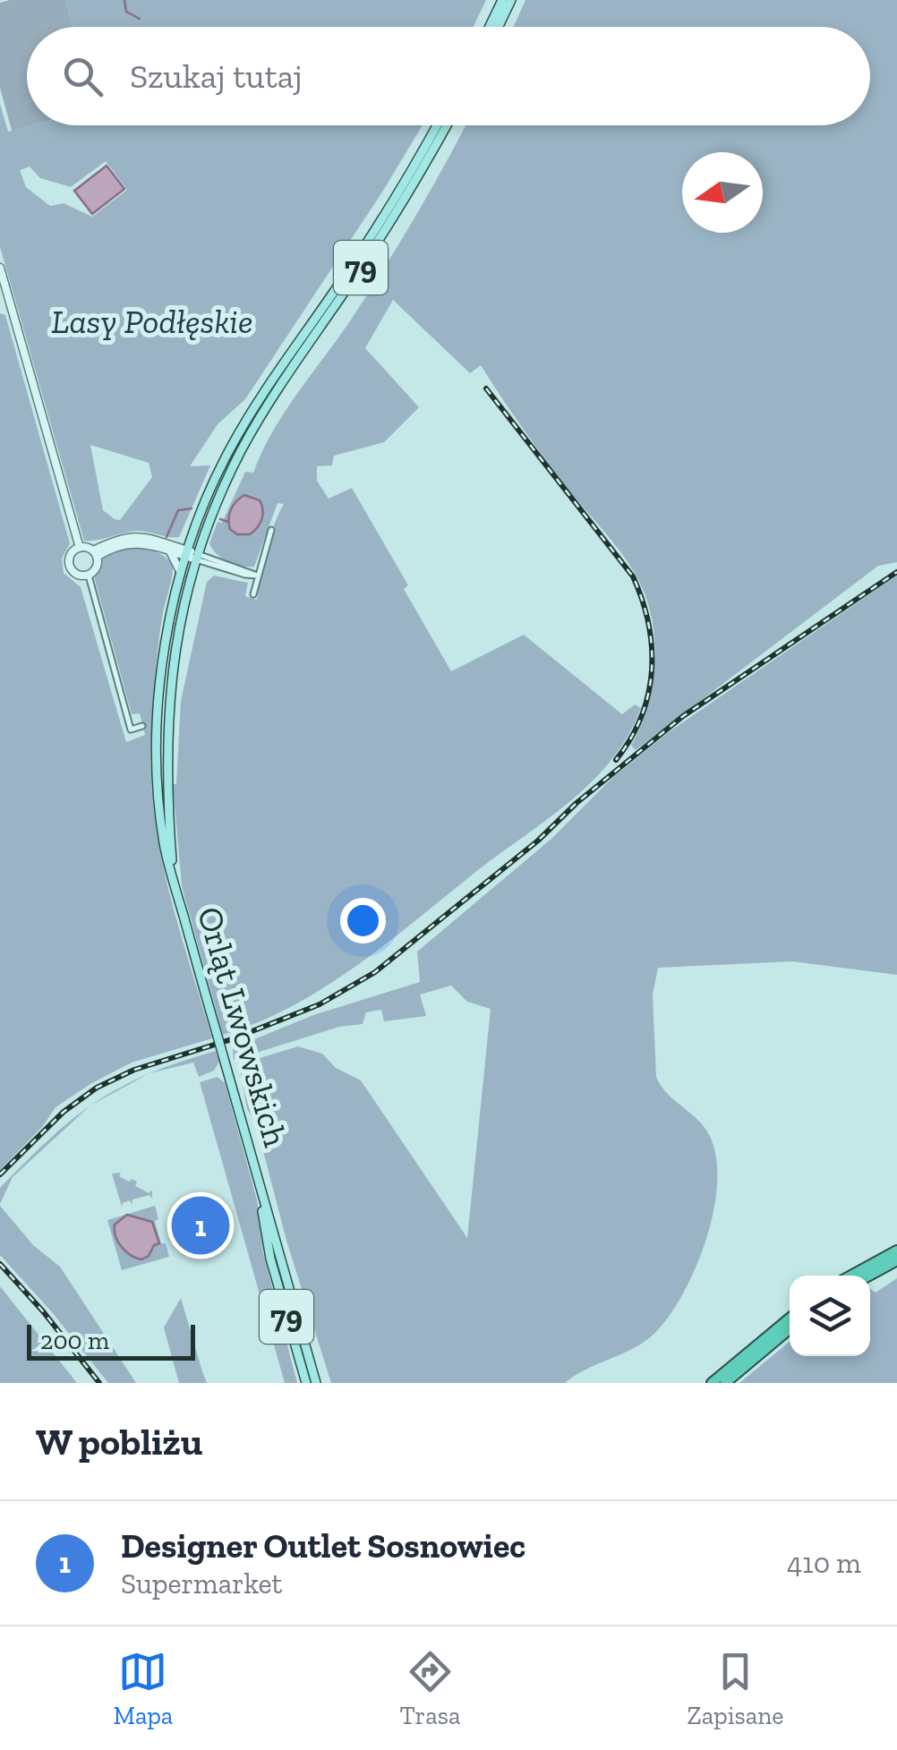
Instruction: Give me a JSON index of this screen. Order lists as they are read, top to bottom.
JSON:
{
  "streets": {
    "main road": ["79", "Orląt Lwowskich"]
  },
  "crossings": [
    ["79", "Orląt Lwowskich"]
  ],
  "parks": ["Lasy Podłęskie"],
  "scale_bar": "200 m",
  "north": "left",
  "page": {
    "search": "Szukaj tutaj",
    "pins": "1",
    "scale": "200 m",
    "heading": "W pobliżu",
    "list": [
      {
        "mark": "1",
        "name": "Designer Outlet Sosnowiec",
        "note": "Supermarket",
        "value": "410 m"
      }
    ],
    "nav": ["Mapa", "Trasa", "Zapisane"]
  }
}
